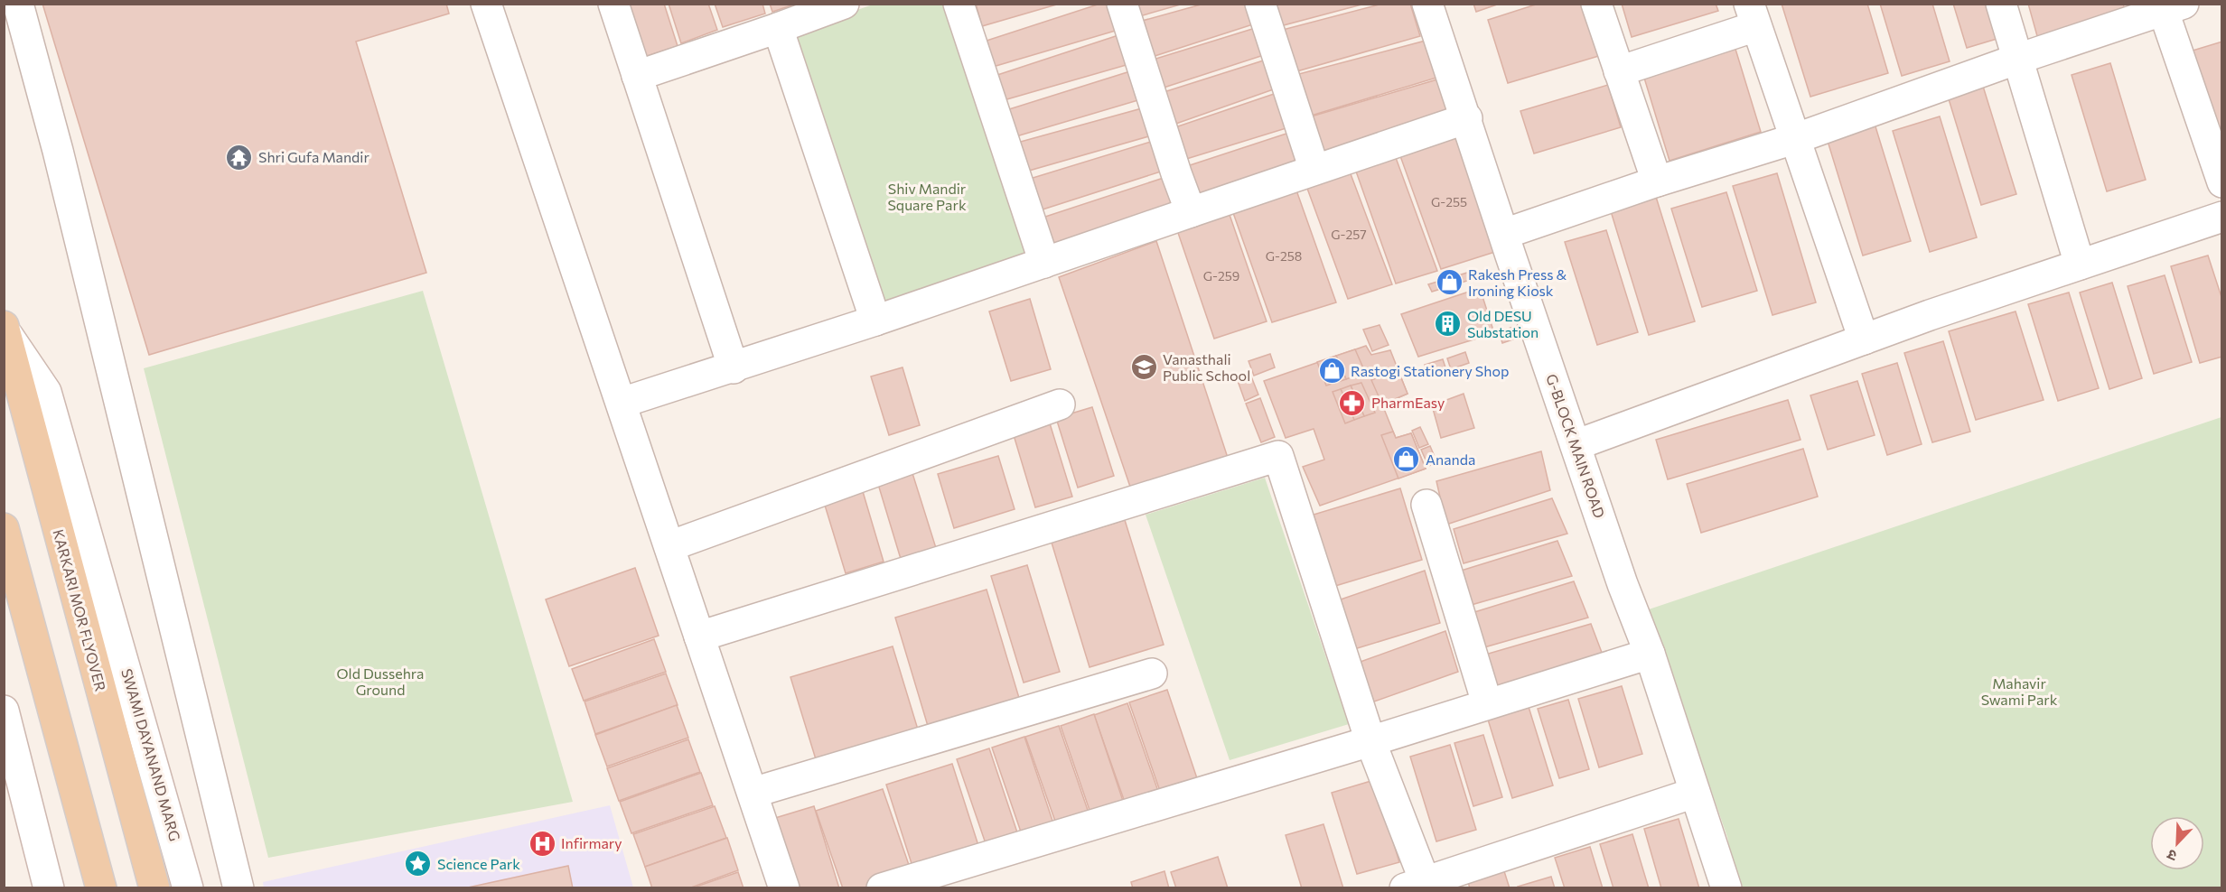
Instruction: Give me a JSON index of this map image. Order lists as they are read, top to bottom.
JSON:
{
  "streets": {
    "main road": ["KARKARI MOR FLYOVER"],
    "street": ["G-BLOCK MAIN ROAD", "SWAMI DAYANAND MARG"]
  },
  "crossings": [
    ["KARKARI MOR FLYOVER", "SWAMI DAYANAND MARG"]
  ],
  "parks": ["Shiv Mandir Square Park", "Old Dussehra Ground", "Mahavir Swami Park"],
  "places": {
    "temple": ["Shri Gufa Mandir"],
    "shop": ["Rakesh Press & Ironing Kiosk", "Rastogi Stationery Shop", "Ananda"],
    "building": ["Old DESU Substation"],
    "school or university": ["Vanasthali Public School"],
    "pharmacy": ["PharmEasy"],
    "hospital": ["Infirmary"],
    "place": ["Science Park"]
  },
  "house_numbers": [
    "G-255",
    "G-257",
    "G-258",
    "G-259"
  ],
  "north": "bottom left"
}
